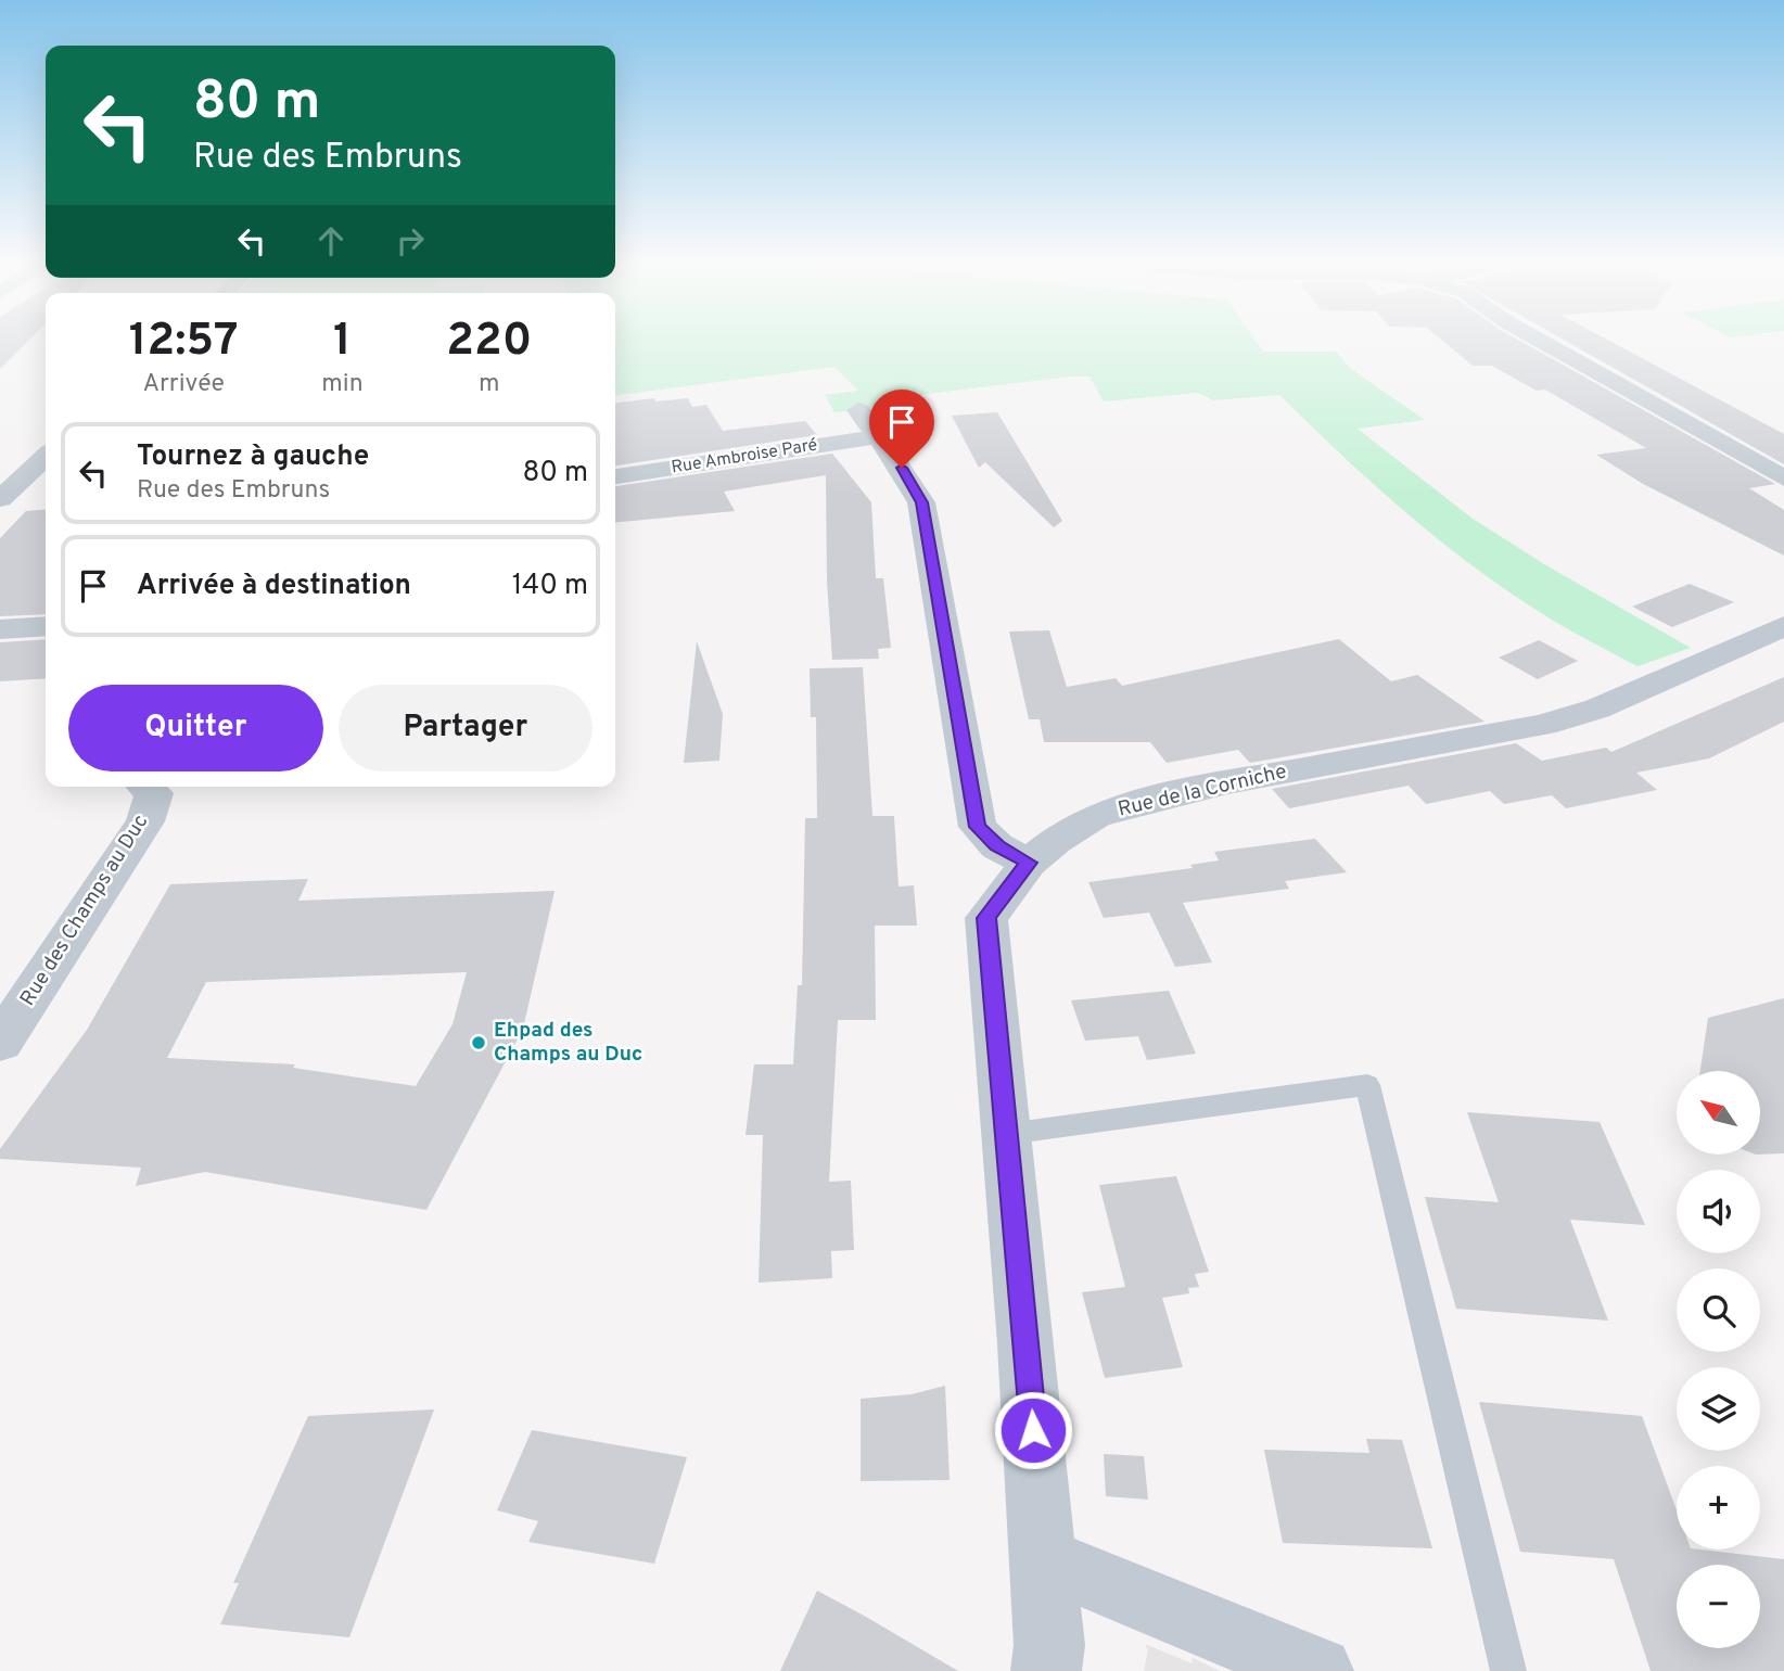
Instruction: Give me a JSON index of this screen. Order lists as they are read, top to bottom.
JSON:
{
  "streets": {
    "street": ["Rue Ambroise Paré", "Rue de la Corniche", "Rue des Champs au Duc"]
  },
  "places": ["Ehpad des Champs au Duc"],
  "north": "top left",
  "page": {
    "turn": ["80 m", "Rue des Embruns"],
    "eta": [
      "12:57",
      "Arrivée",
      "1",
      "min",
      "220",
      "m"
    ],
    "list": [
      {
        "name": "Tournez à gauche",
        "note": "Rue des Embruns",
        "value": "80 m"
      },
      {
        "name": "Arrivée à destination",
        "value": "140 m"
      }
    ],
    "buttons": ["Quitter", "Partager"],
    "map_buttons": ["+", "−"]
  }
}
